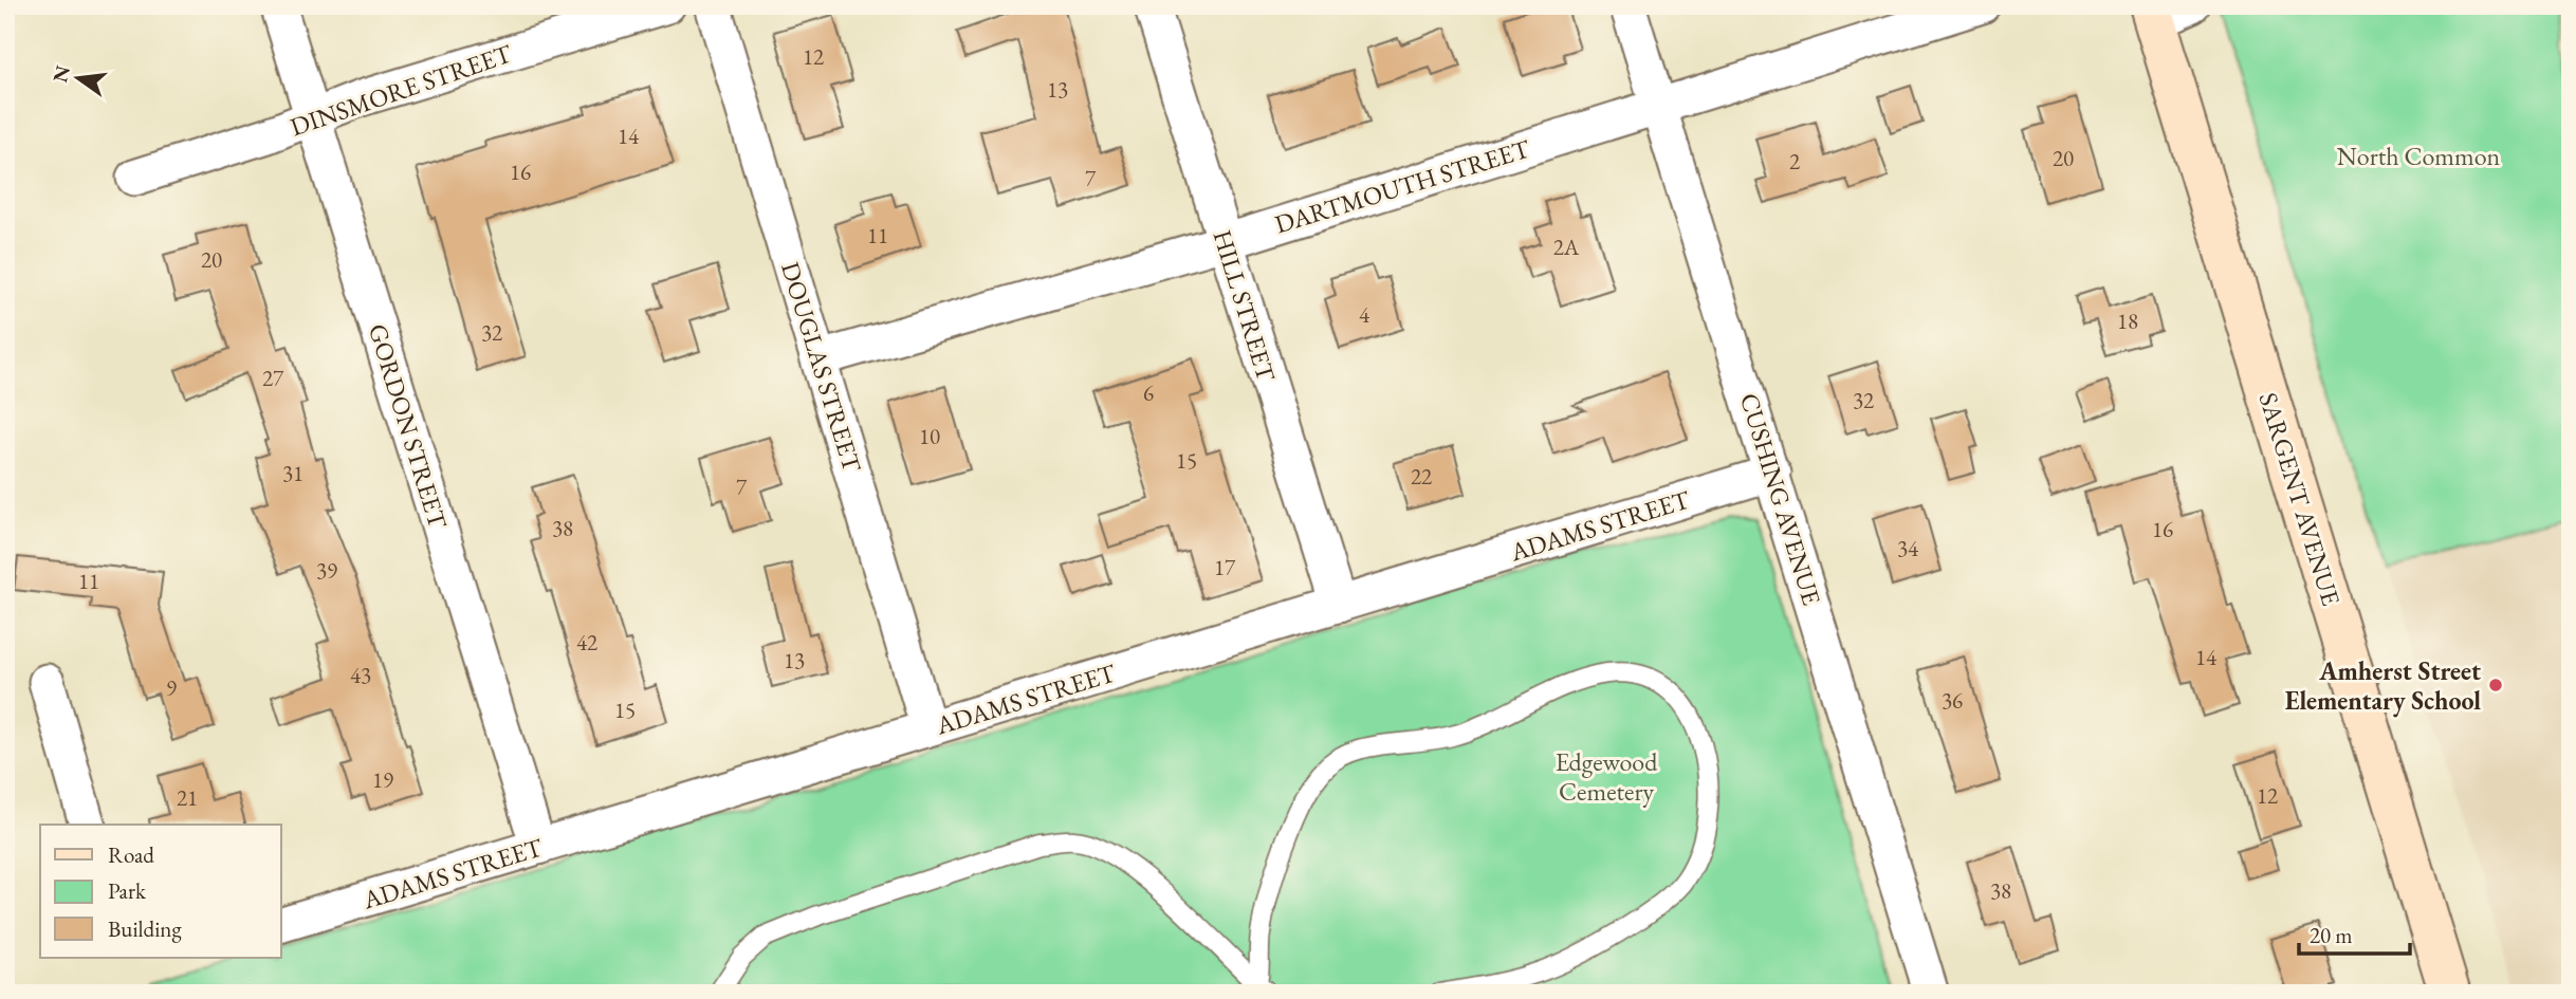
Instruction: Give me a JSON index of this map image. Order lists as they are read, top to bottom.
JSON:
{
  "streets": {
    "street": [
      "DINSMORE STREET",
      "DARTMOUTH STREET",
      "HILL STREET",
      "DOUGLAS STREET",
      "GORDON STREET",
      "CUSHING AVENUE",
      "SARGENT AVENUE",
      "ADAMS STREET"
    ]
  },
  "crossings": [
    ["DINSMORE STREET", "GORDON STREET"],
    ["DARTMOUTH STREET", "HILL STREET"],
    ["DARTMOUTH STREET", "DOUGLAS STREET"],
    ["DARTMOUTH STREET", "CUSHING AVENUE"],
    ["HILL STREET", "ADAMS STREET"],
    ["DOUGLAS STREET", "ADAMS STREET"],
    ["GORDON STREET", "ADAMS STREET"],
    ["CUSHING AVENUE", "ADAMS STREET"]
  ],
  "parks": ["North Common", "Edgewood Cemetery"],
  "places": ["Amherst Street Elementary School"],
  "house_numbers": [
    "12",
    "13",
    "14",
    "20",
    "2",
    "16",
    "7",
    "11",
    "2A",
    "20",
    "4",
    "18",
    "32",
    "27",
    "6",
    "32",
    "10",
    "15",
    "31",
    "22",
    "7",
    "38",
    "16",
    "34",
    "17",
    "39",
    "11",
    "42",
    "14",
    "13",
    "43",
    "9",
    "36",
    "15",
    "19",
    "12",
    "21",
    "38"
  ],
  "legend": ["Road", "Park", "Building"],
  "scale_bar": "20 m",
  "north": "left"
}
